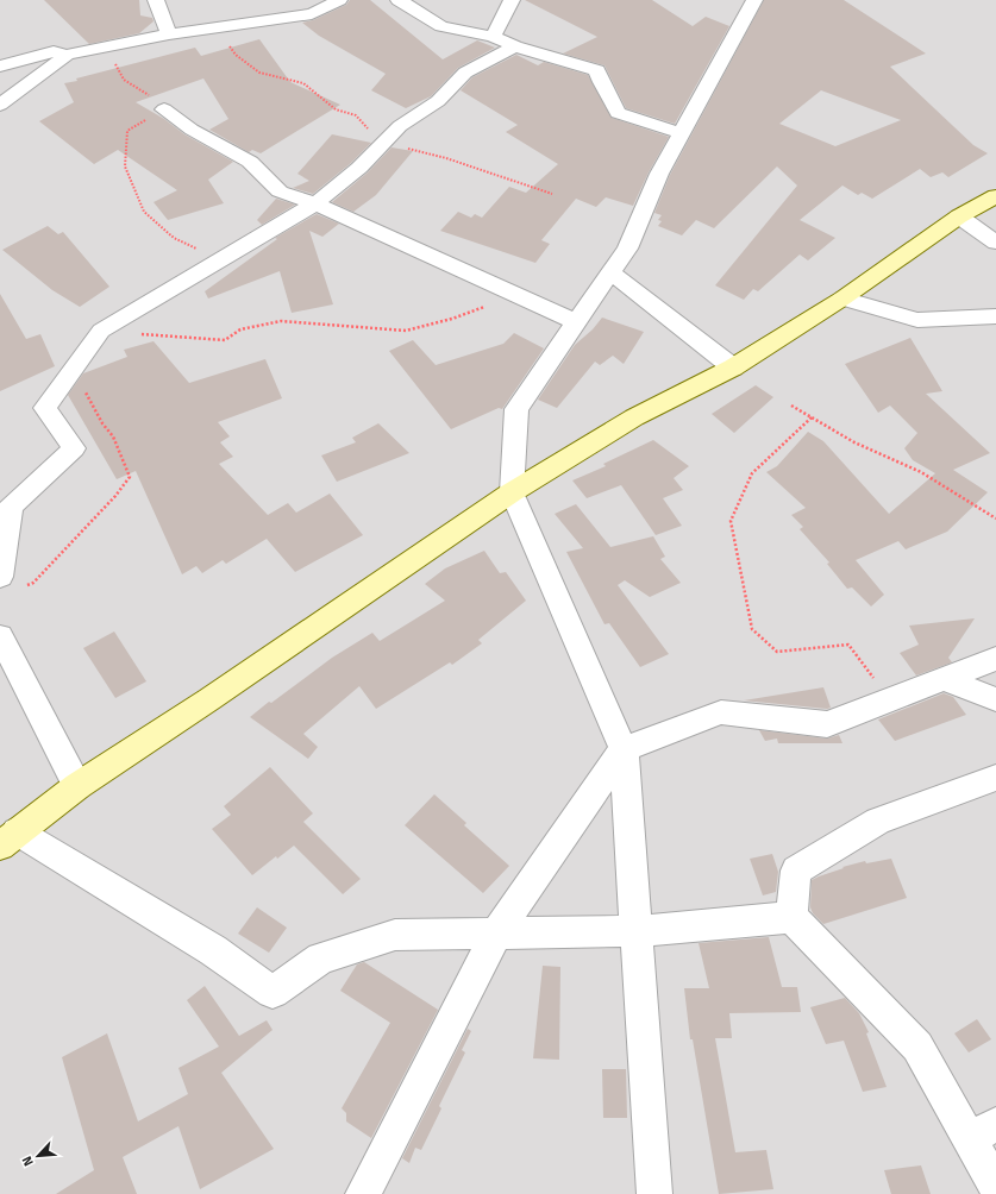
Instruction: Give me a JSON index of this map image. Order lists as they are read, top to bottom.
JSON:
{
  "north": "bottom left"
}
